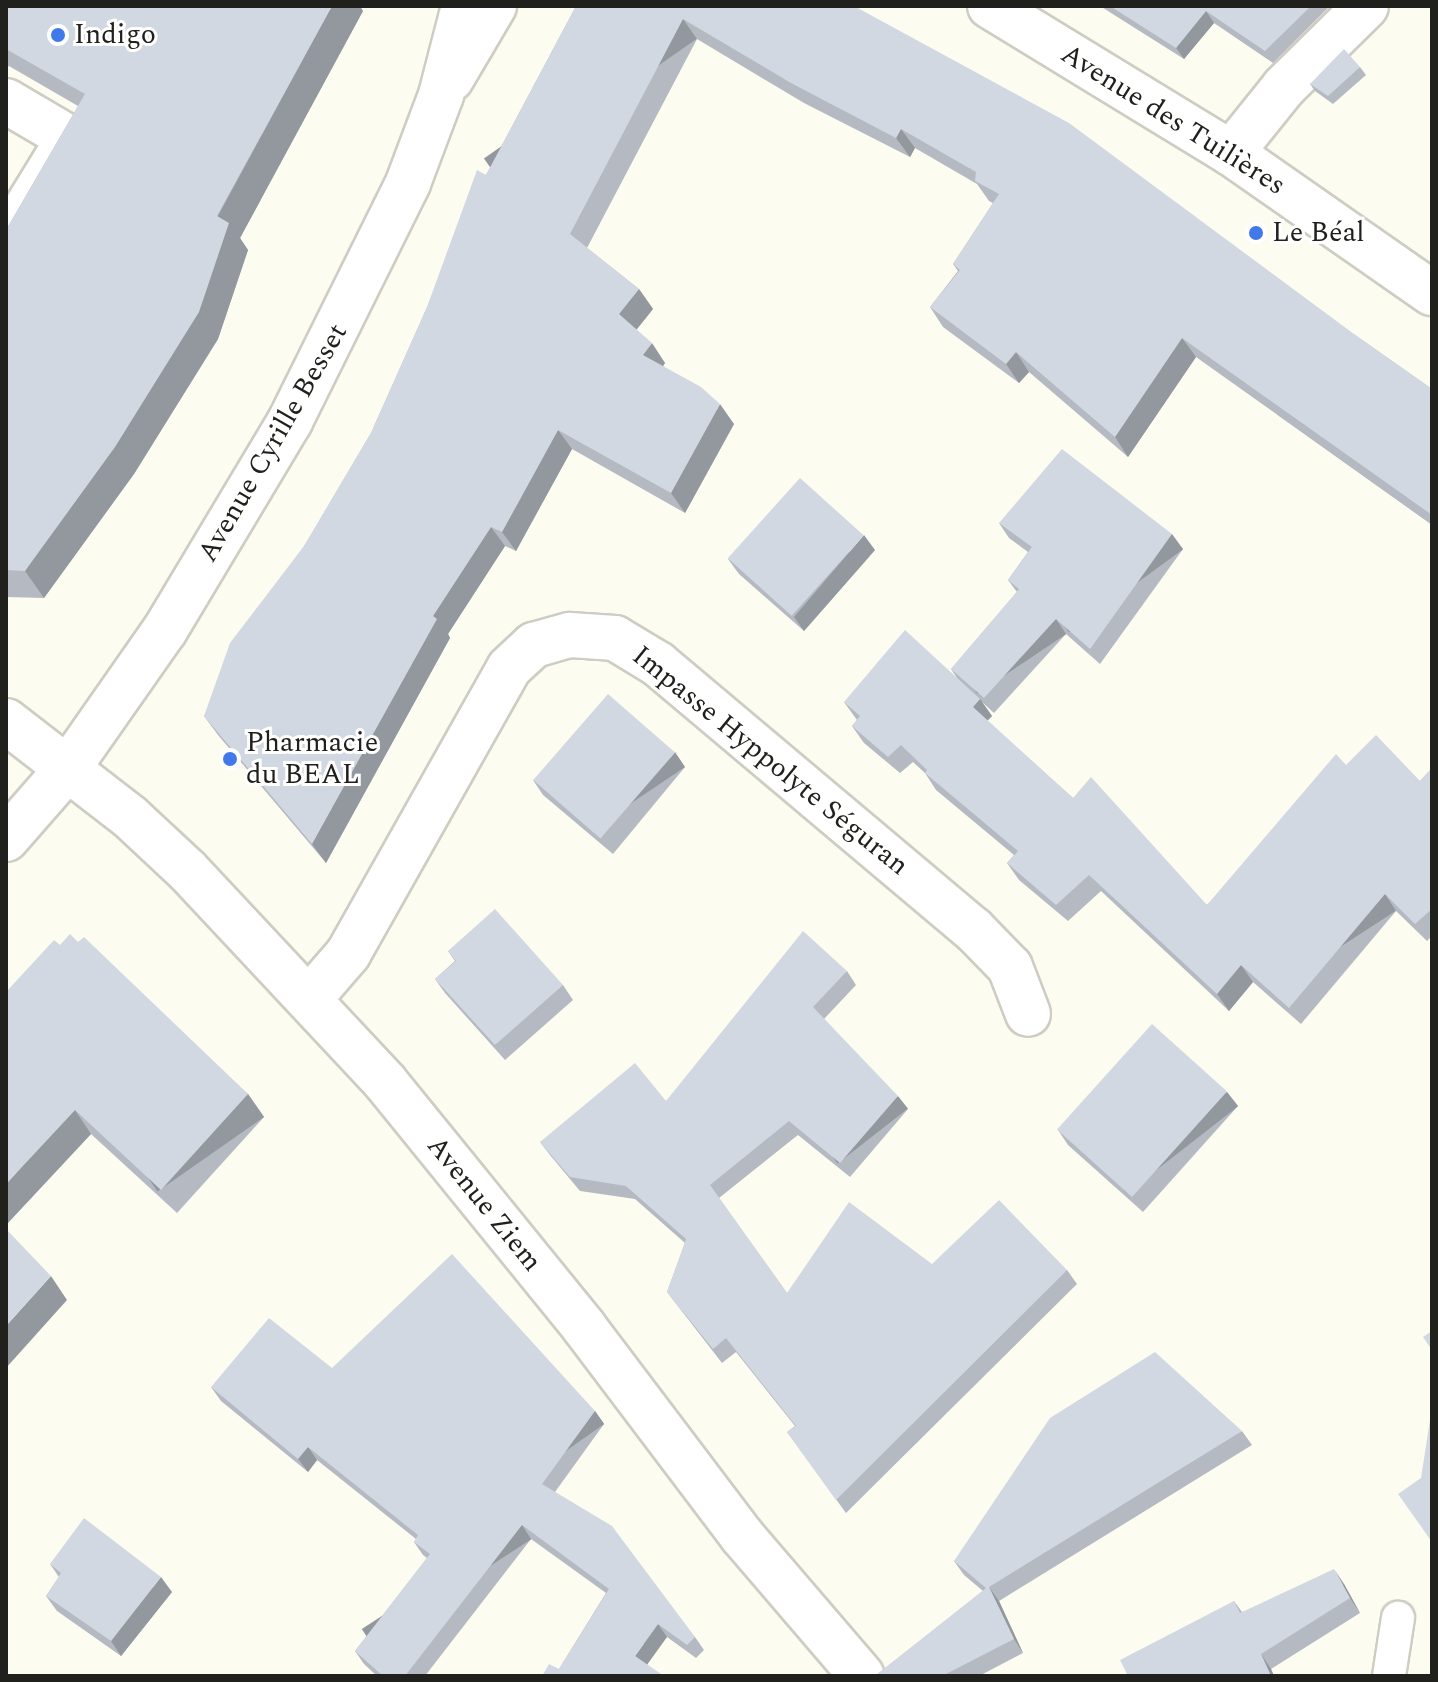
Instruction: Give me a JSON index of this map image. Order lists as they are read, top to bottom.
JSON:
{
  "streets": {
    "street": [
      "Avenue des Tuilières",
      "Avenue Cyrille Besset",
      "Impasse Hyppolyte Séguran",
      "Avenue Ziem"
    ]
  },
  "crossings": [
    ["Avenue Cyrille Besset", "Avenue Ziem"],
    ["Impasse Hyppolyte Séguran", "Avenue Ziem"]
  ],
  "places": ["Indigo", "Le Béal", "Pharmacie du BEAL"]
}
